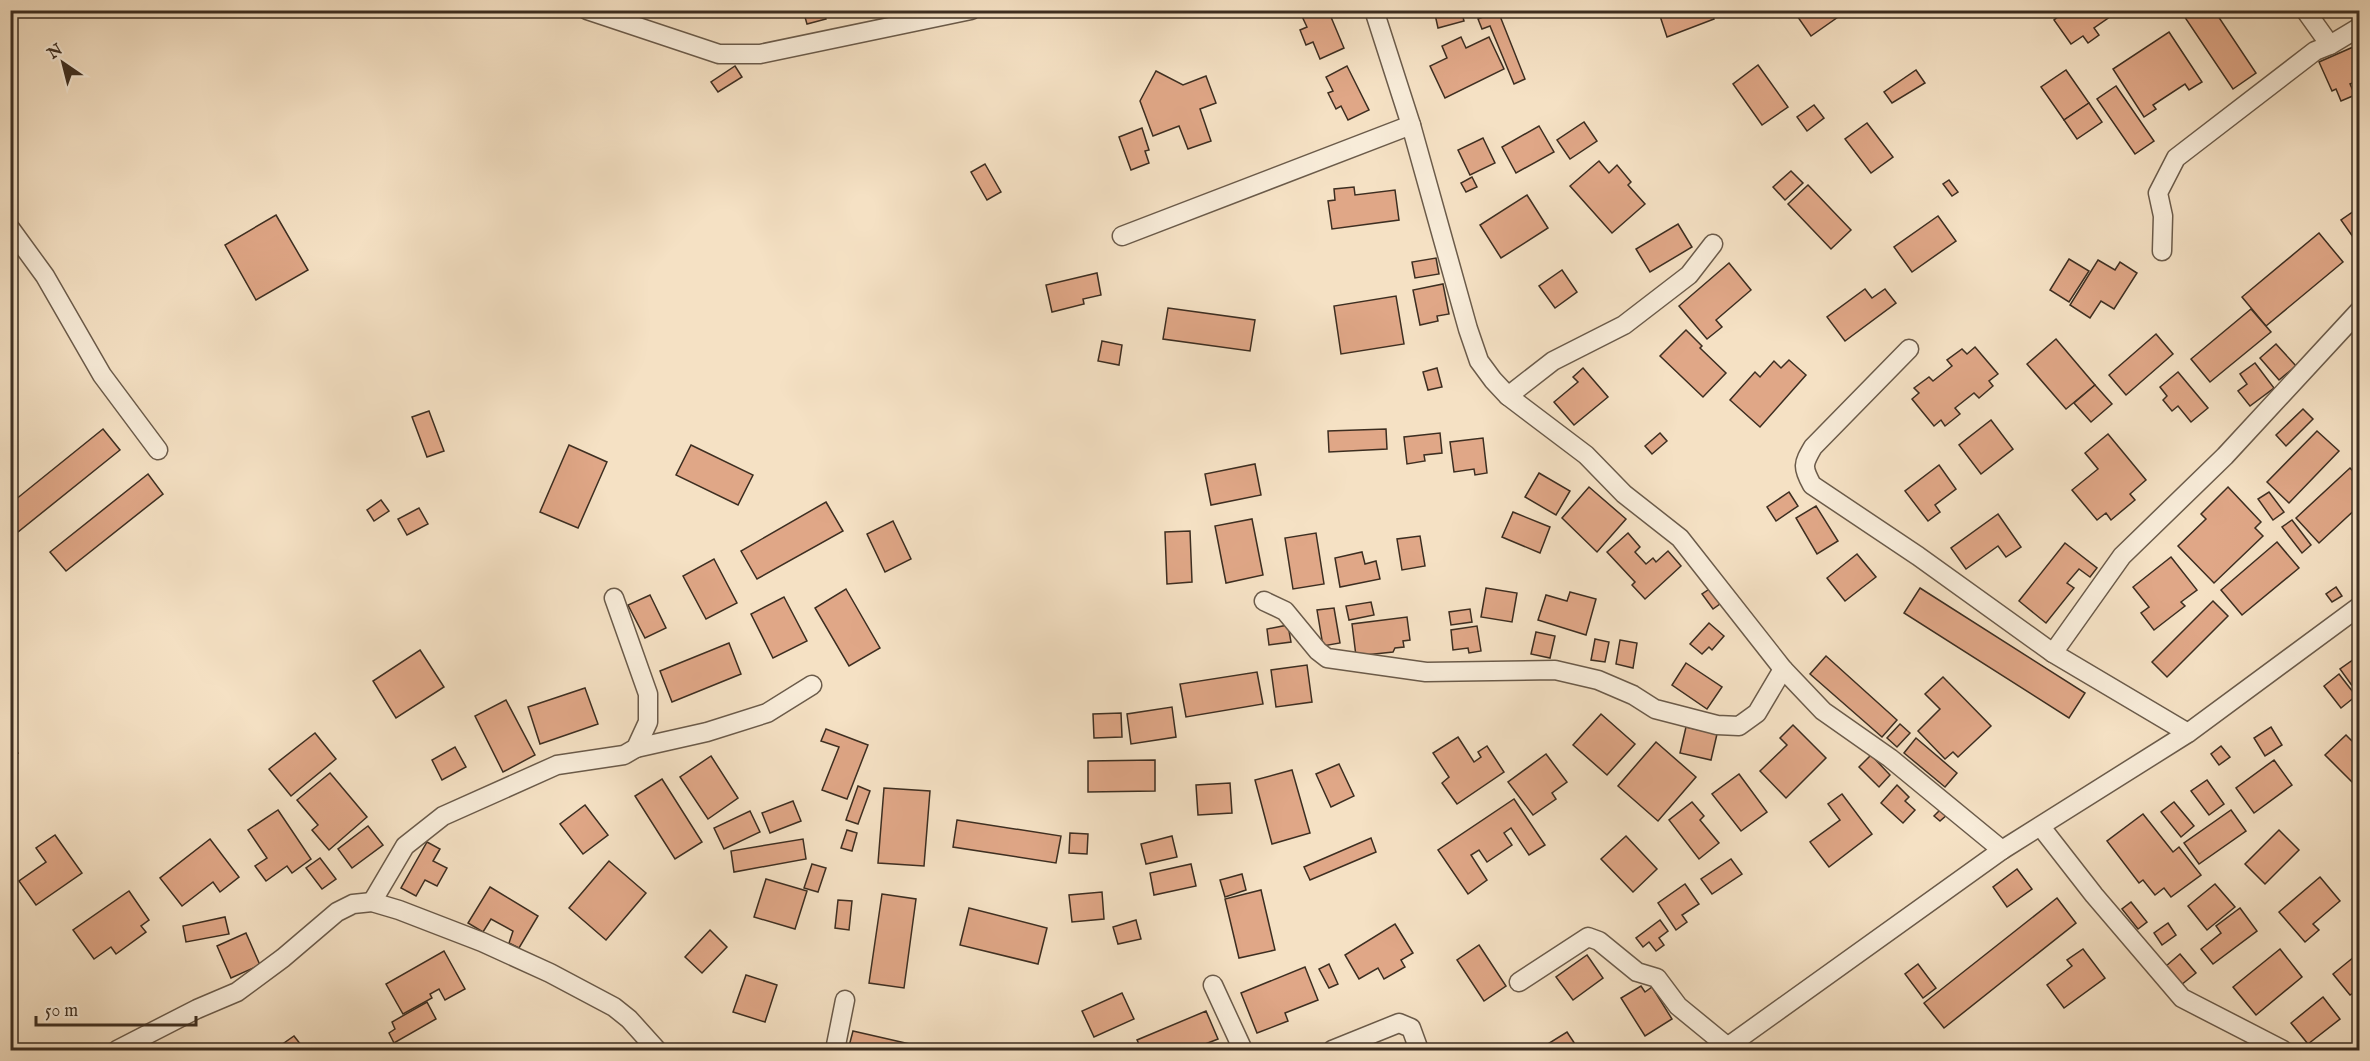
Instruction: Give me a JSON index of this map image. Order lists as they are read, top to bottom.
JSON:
{
  "scale_bar": "50 m",
  "north": "top left"
}
